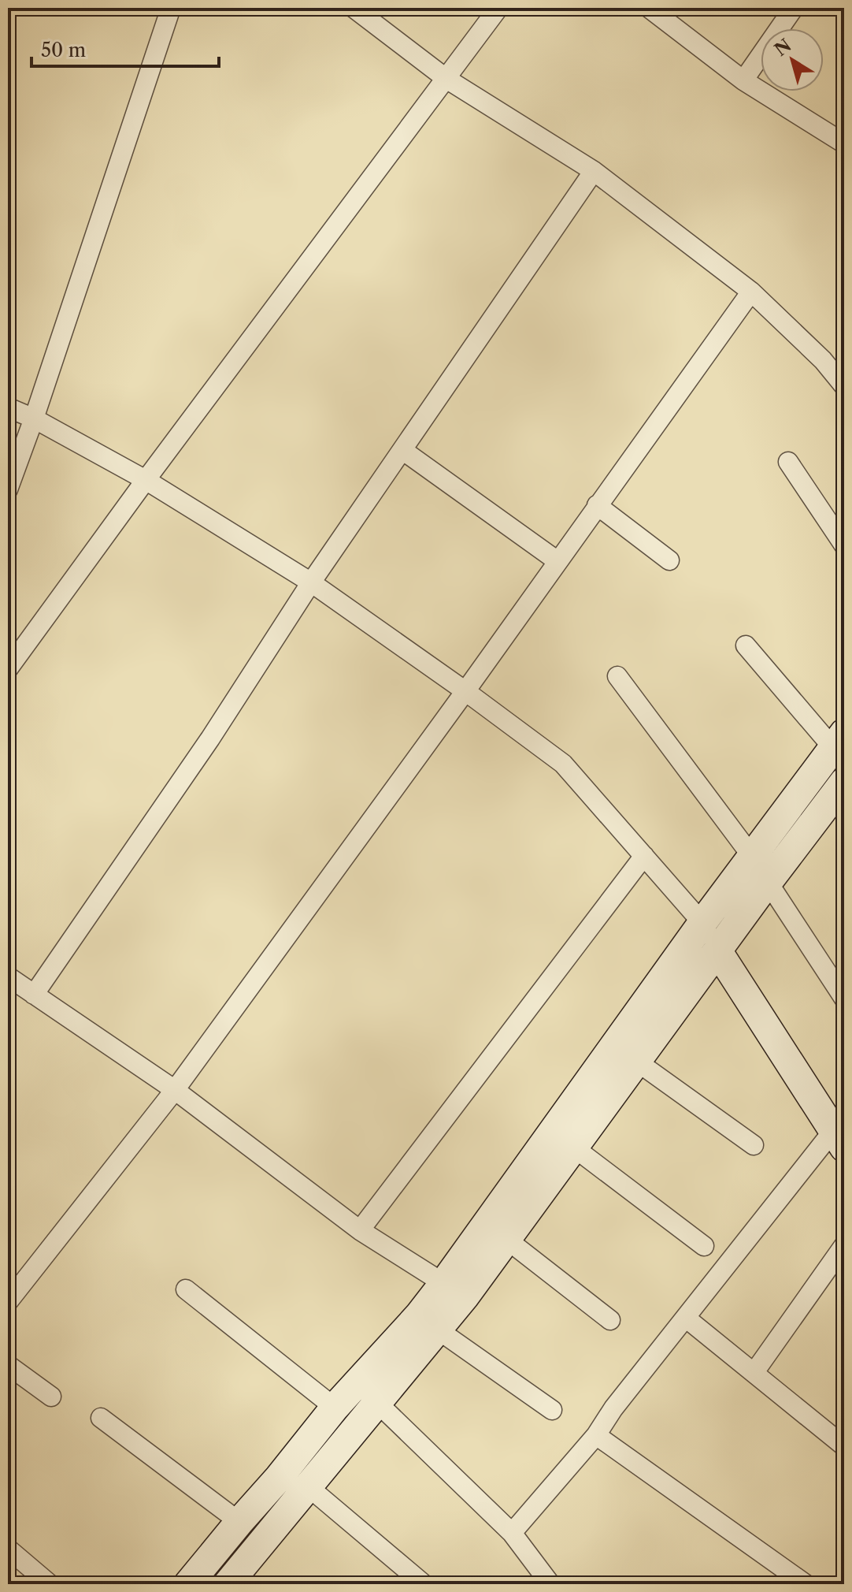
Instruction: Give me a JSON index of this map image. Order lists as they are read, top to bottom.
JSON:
{
  "scale_bar": "50 m",
  "north": "top left"
}
